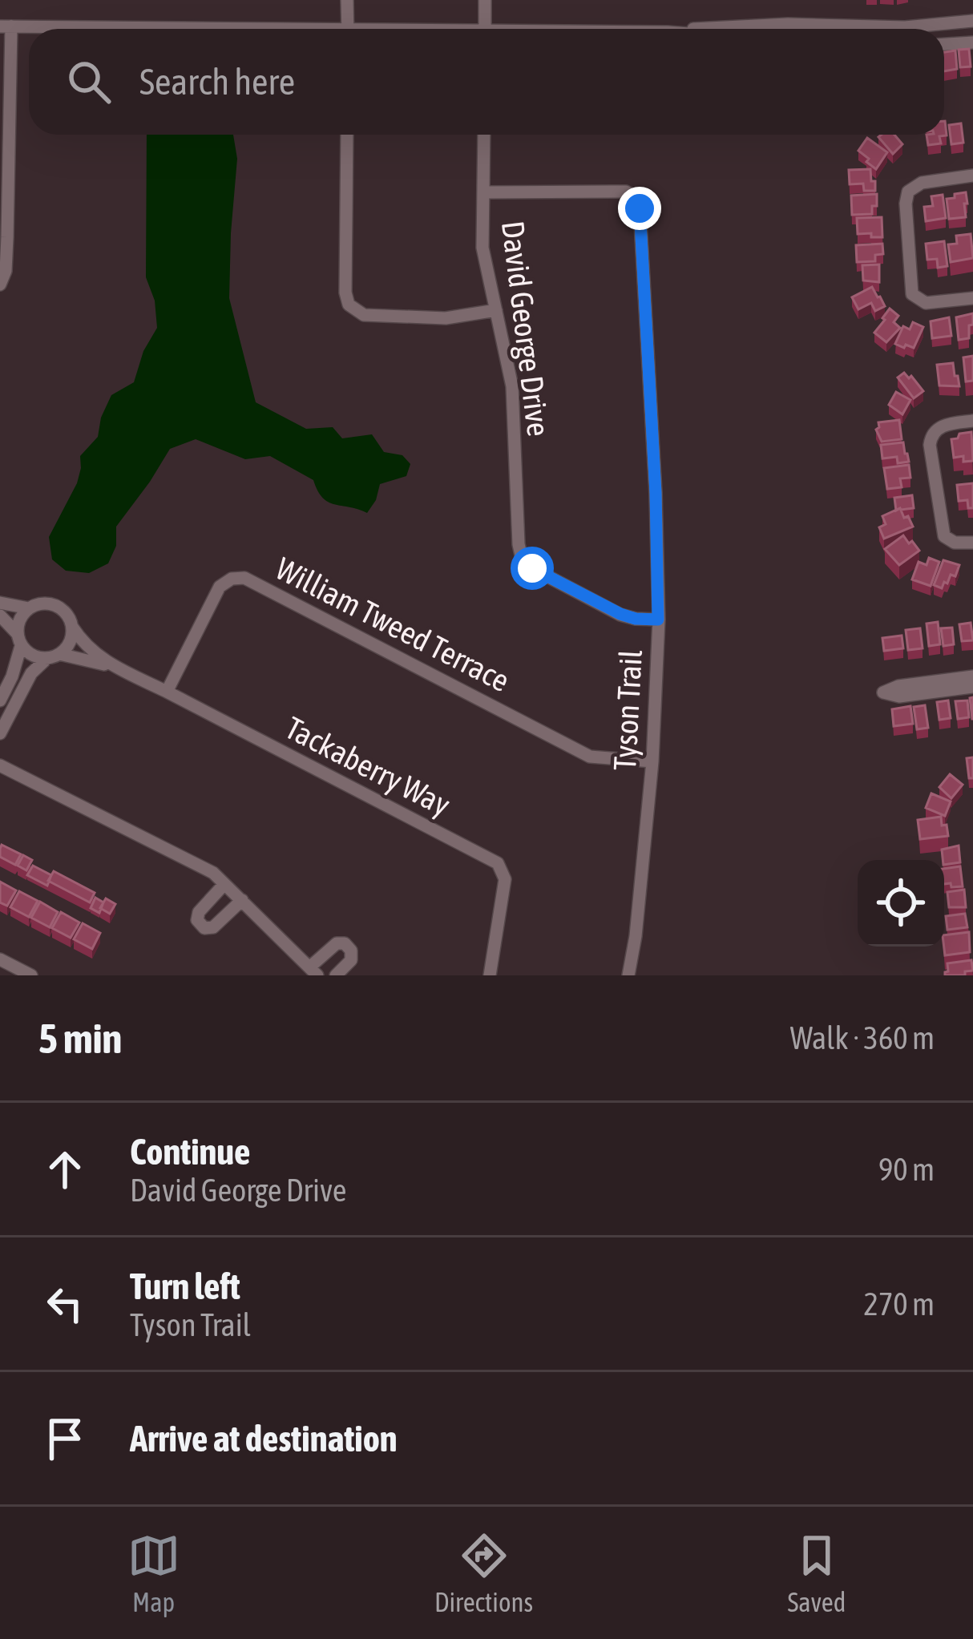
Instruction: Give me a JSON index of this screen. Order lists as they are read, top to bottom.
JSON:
{
  "streets": {
    "street": [
      "David George Drive",
      "William Tweed Terrace",
      "Tyson Trail",
      "Tackaberry Way"
    ]
  },
  "crossings": [
    ["David George Drive", "Tyson Trail"],
    ["William Tweed Terrace", "Tyson Trail"],
    ["William Tweed Terrace", "Tackaberry Way"]
  ],
  "page": {
    "search": "Search here",
    "heading": ["5 min", "Walk · 360 m"],
    "list": [
      ["Continue", "David George Drive", "90 m"],
      ["Turn left", "Tyson Trail", "270 m"],
      "Arrive at destination"
    ],
    "nav": ["Map", "Directions", "Saved"]
  }
}
